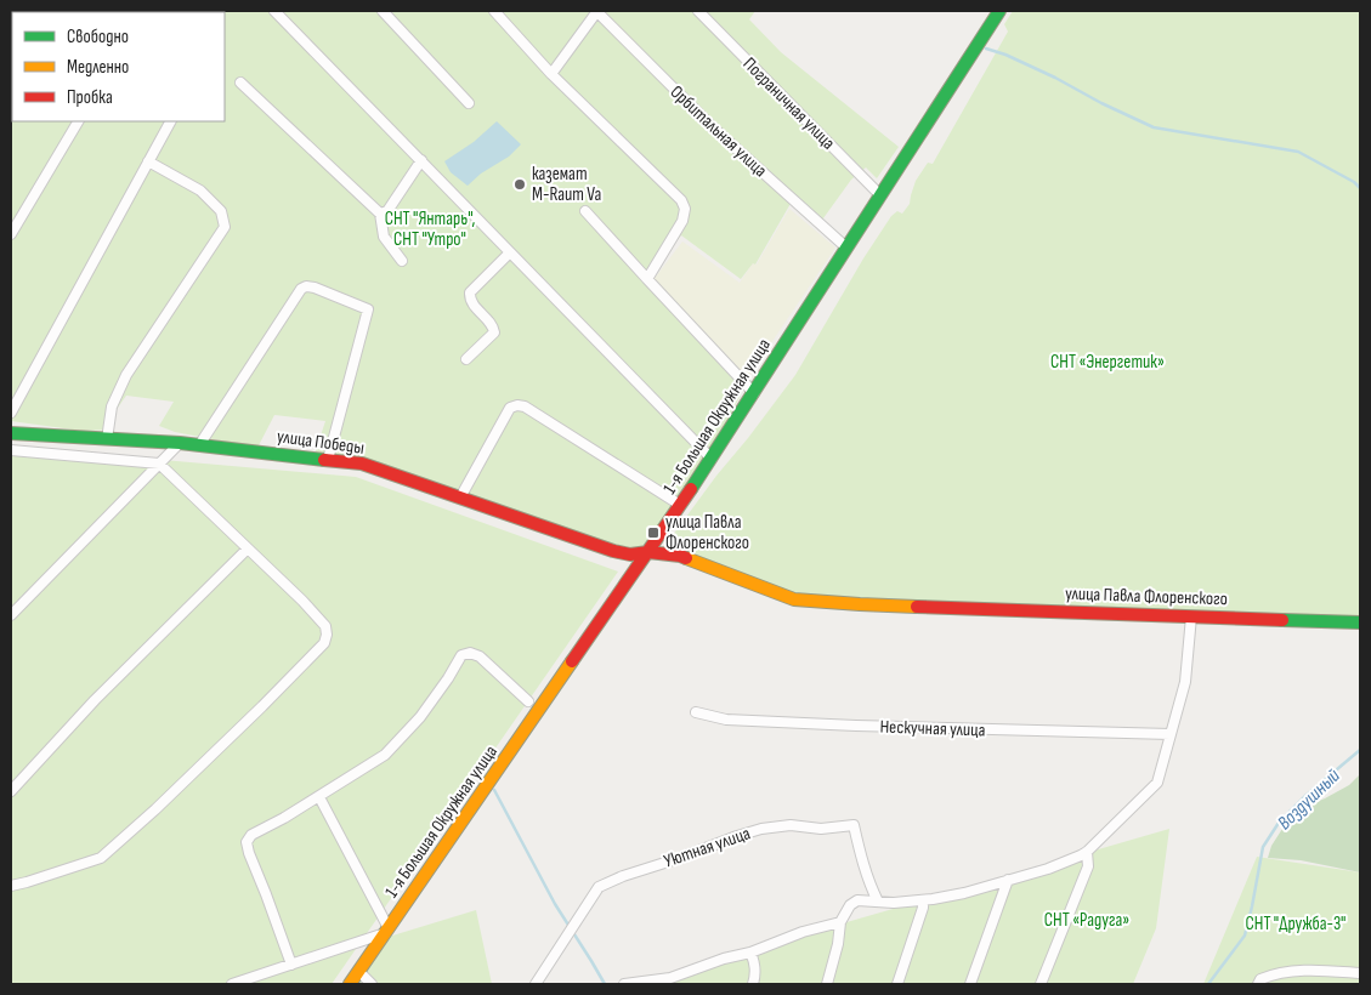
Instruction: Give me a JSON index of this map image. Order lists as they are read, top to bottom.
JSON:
{
  "streets": {
    "street": [
      "Пограничная улица",
      "Орбитальная улица",
      "1-я Большая Окружная улица",
      "улица Победы",
      "улица Павла Флоренского",
      "Нескучная улица",
      "Уютная улица"
    ]
  },
  "crossings": [
    ["Пограничная улица", "1-я Большая Окружная улица"],
    ["Орбитальная улица", "1-я Большая Окружная улица"],
    ["1-я Большая Окружная улица", "улица Победы"],
    ["1-я Большая Окружная улица", "улица Павла Флоренского"],
    ["улица Победы", "улица Павла Флоренского"]
  ],
  "water": ["Воздушный"],
  "parks": [
    "СНТ \"Янтарь\", СНТ \"Утро\"",
    "СНТ «Энергетик»",
    "СНТ «Радуга»",
    "СНТ \"Дружба-3\""
  ],
  "places": {
    "other": ["каземат M-Raum Va"],
    "transit": ["улица Павла Флоренского"]
  },
  "legend": ["Свободно", "Медленно", "Пробка"]
}
